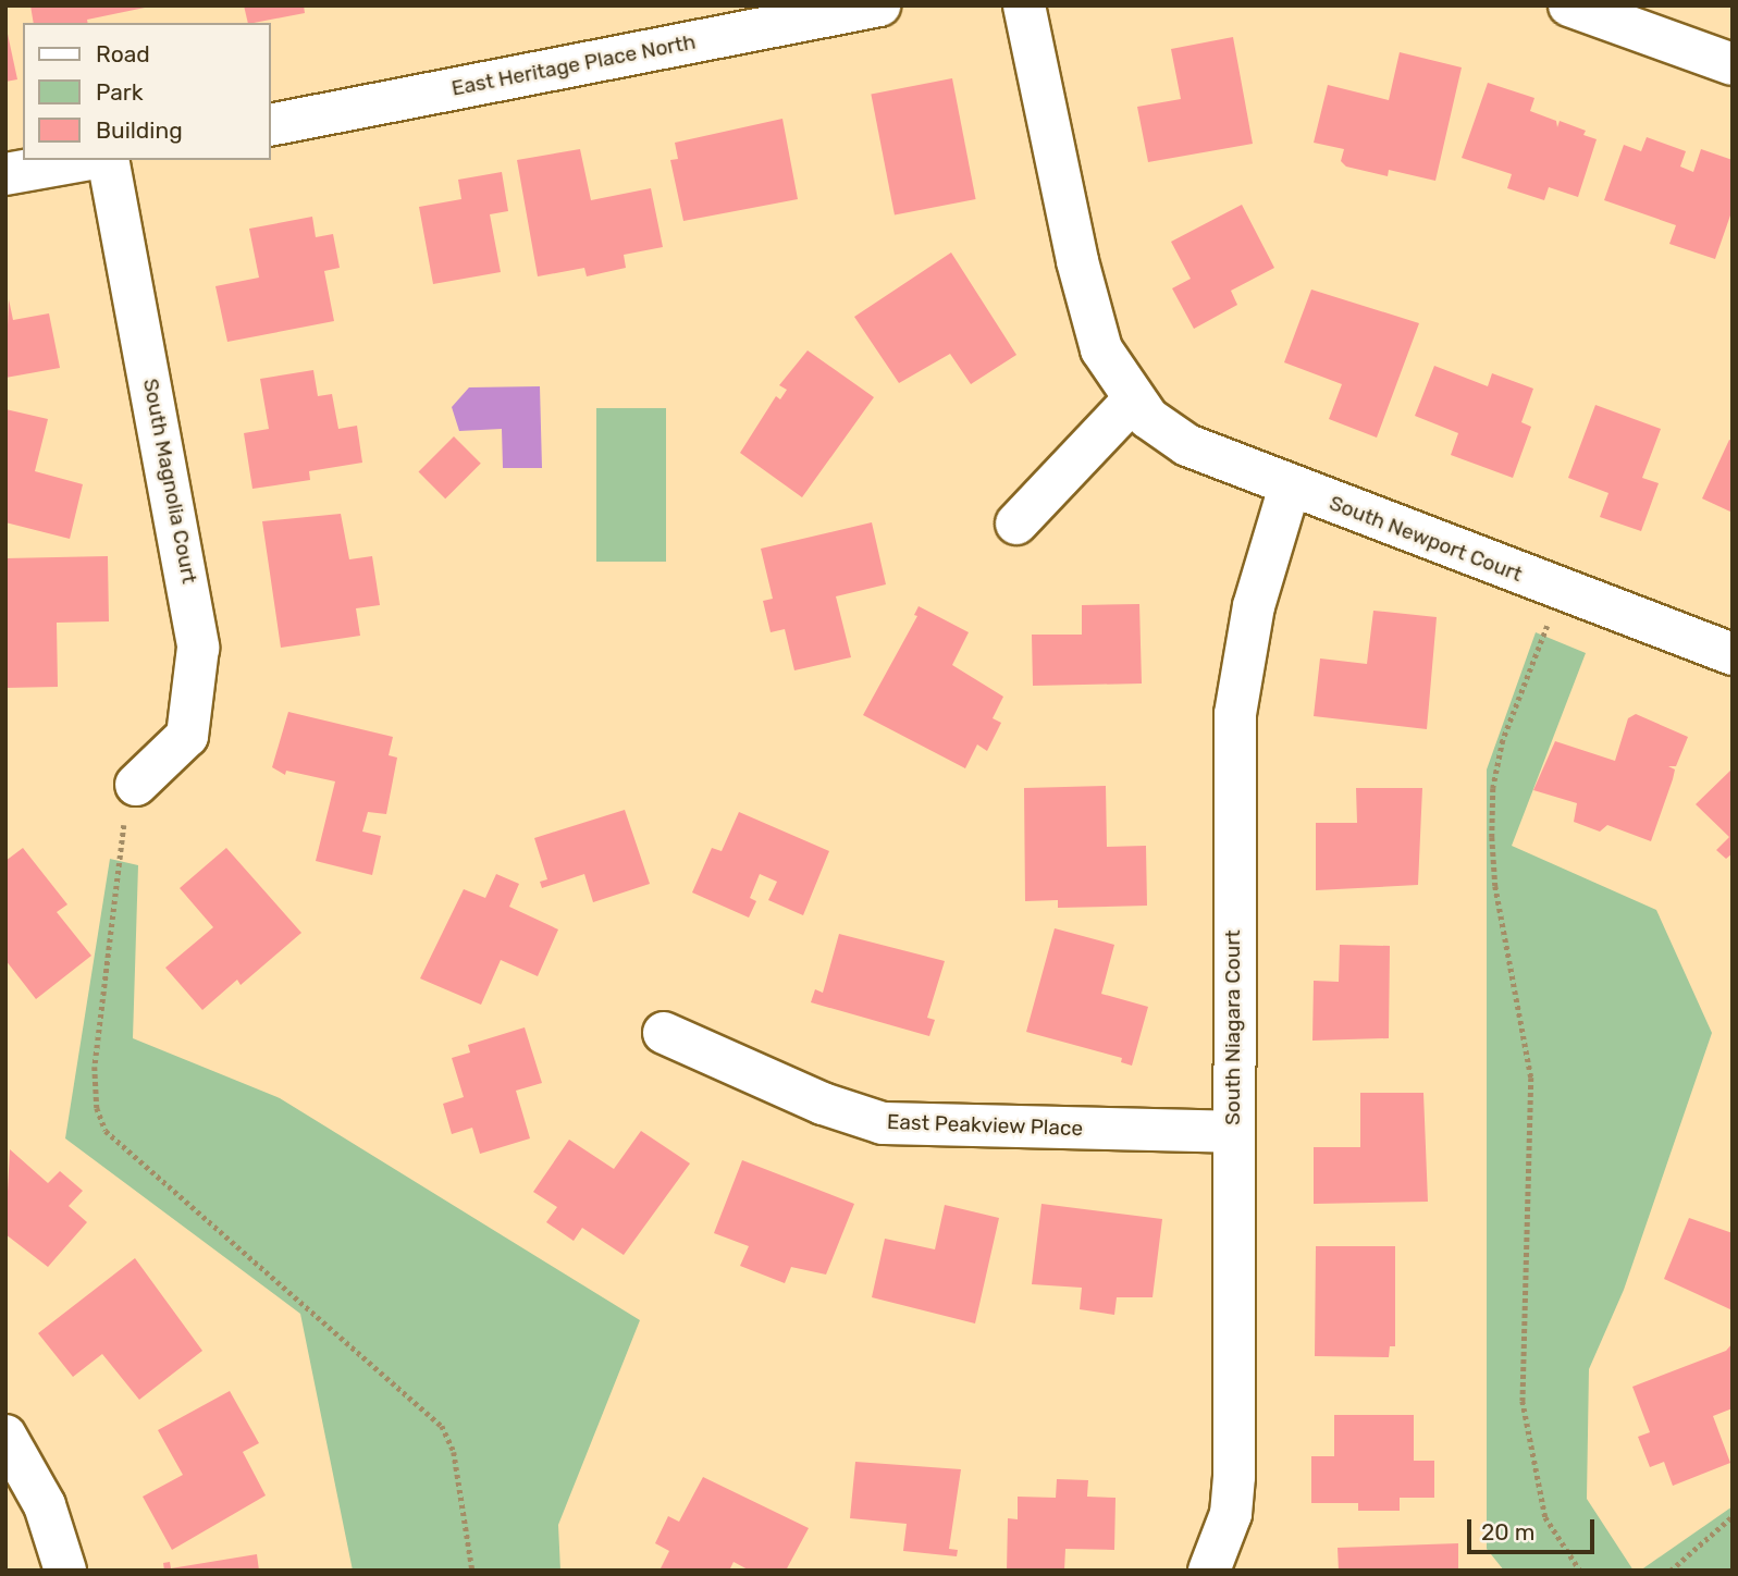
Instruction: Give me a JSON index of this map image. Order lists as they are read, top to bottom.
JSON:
{
  "streets": {
    "street": [
      "East Heritage Place North",
      "South Magnolia Court",
      "South Newport Court",
      "South Niagara Court",
      "East Peakview Place"
    ]
  },
  "crossings": [
    ["South Newport Court", "South Niagara Court"],
    ["South Niagara Court", "East Peakview Place"]
  ],
  "legend": ["Road", "Park", "Building"],
  "scale_bar": "20 m"
}
